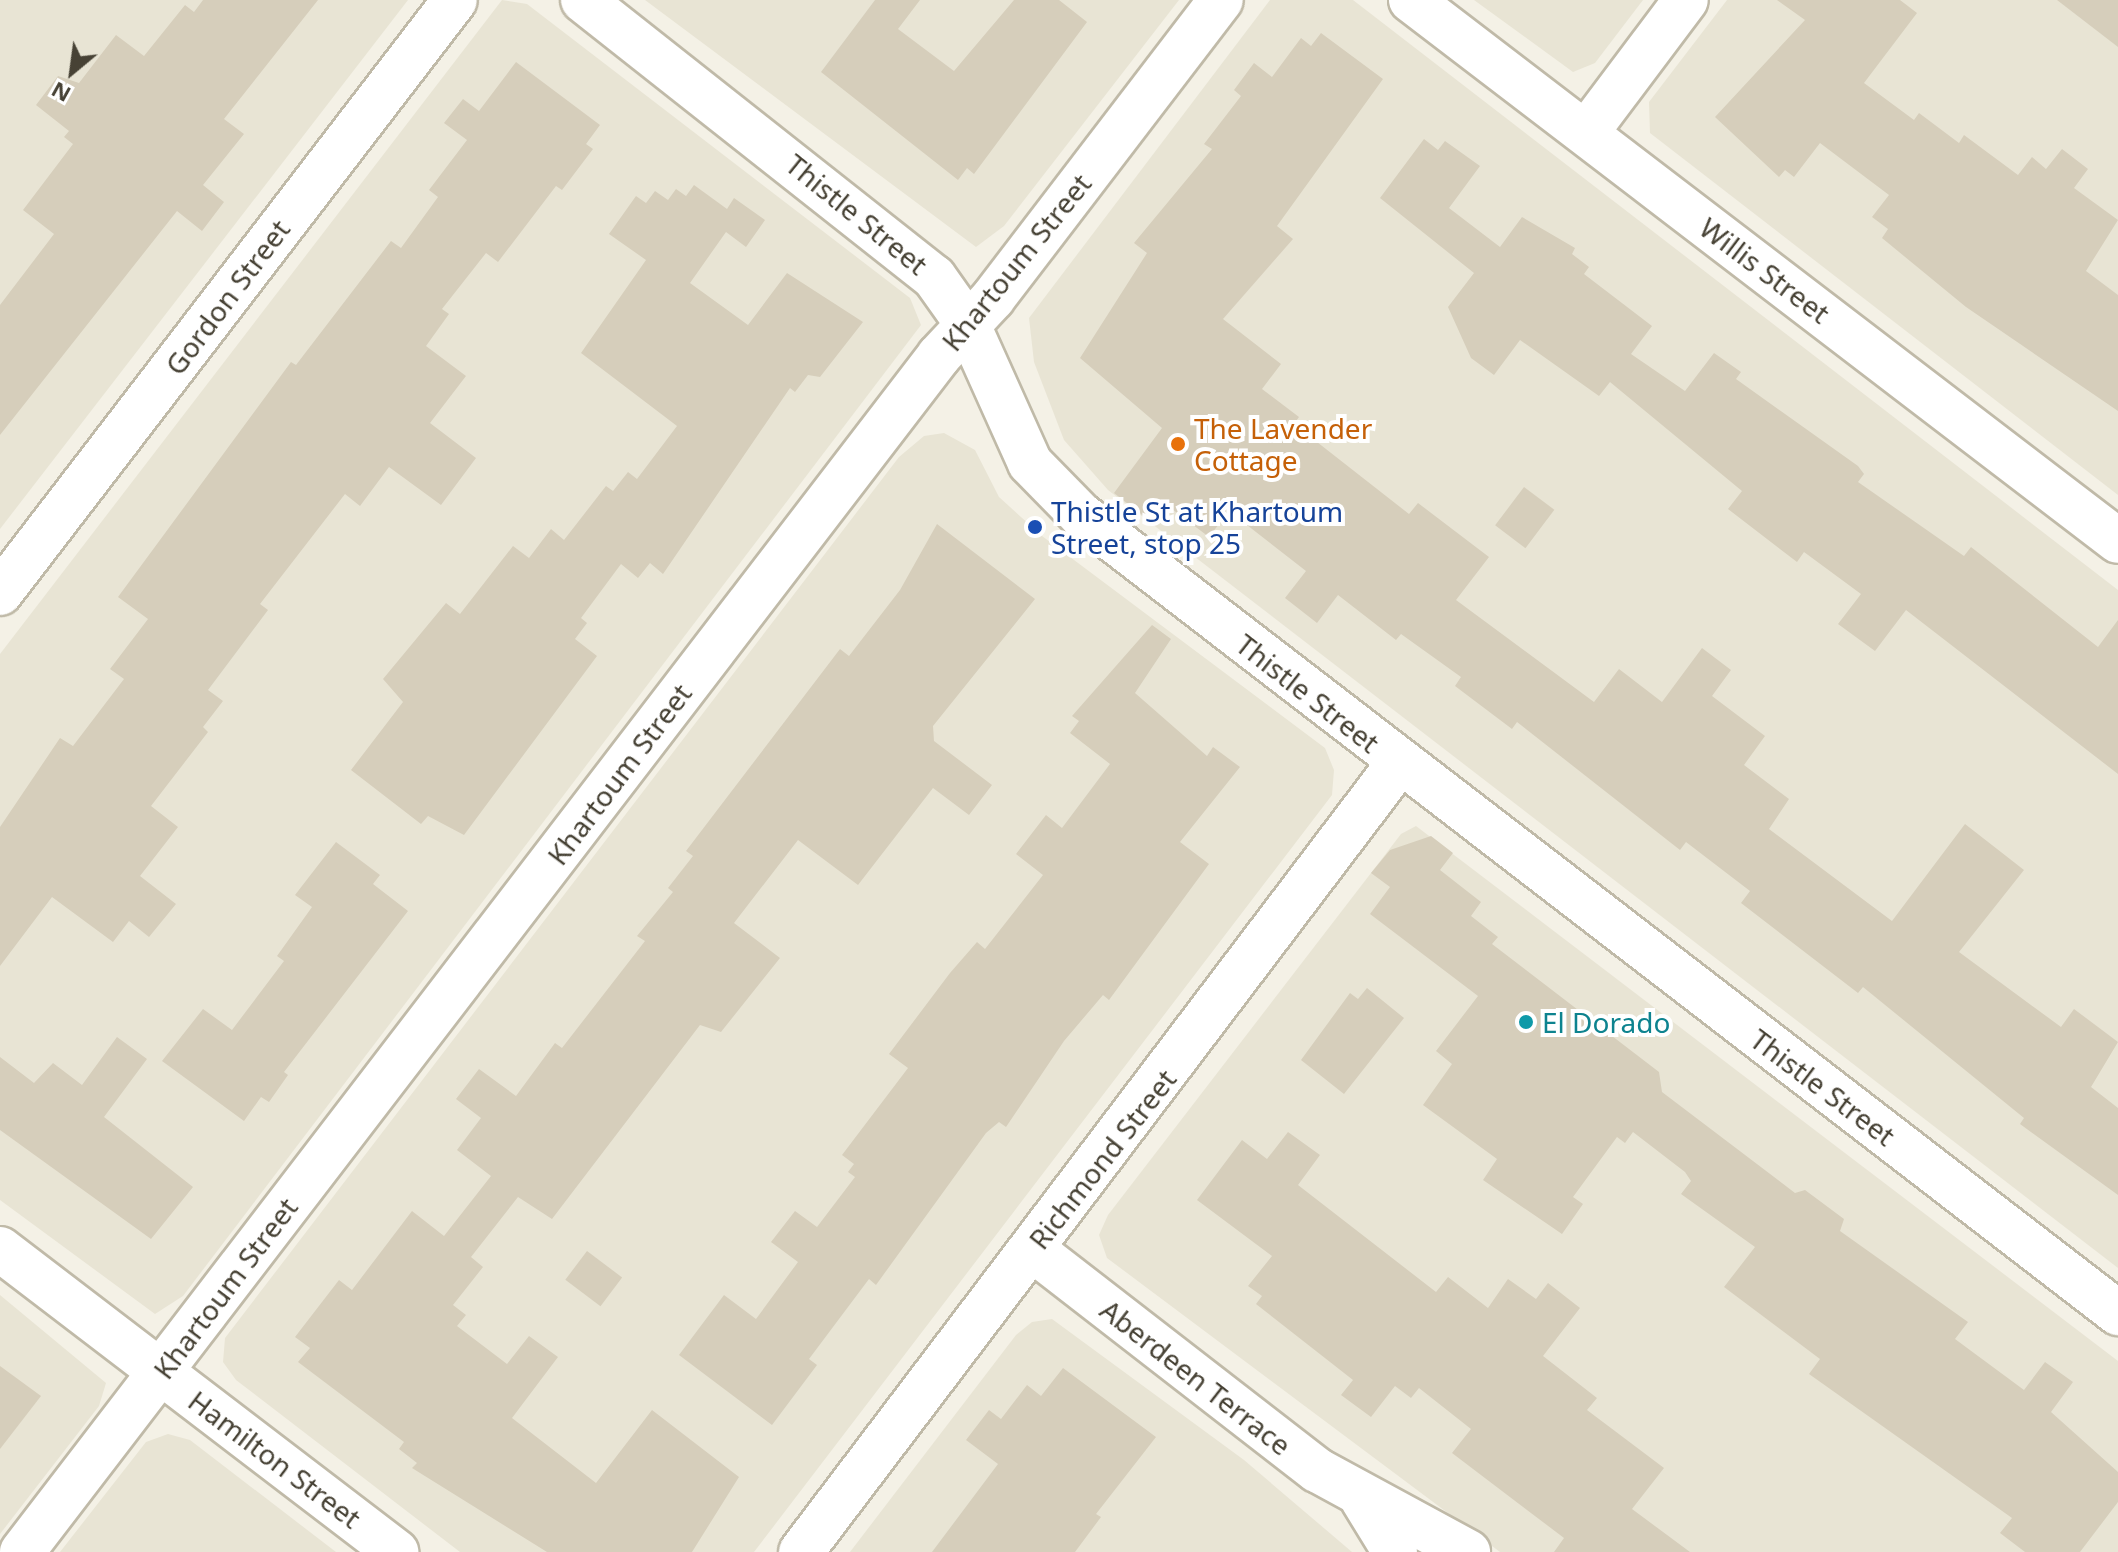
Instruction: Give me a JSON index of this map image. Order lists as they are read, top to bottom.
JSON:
{
  "streets": {
    "street": [
      "Thistle Street",
      "Khartoum Street",
      "Willis Street",
      "Gordon Street",
      "Richmond Street",
      "Aberdeen Terrace",
      "Hamilton Street"
    ]
  },
  "crossings": [
    ["Thistle Street", "Khartoum Street"],
    ["Thistle Street", "Richmond Street"],
    ["Khartoum Street", "Hamilton Street"],
    ["Richmond Street", "Aberdeen Terrace"]
  ],
  "places": ["The Lavender Cottage", "Thistle St at Khartoum Street, stop 25", "El Dorado"],
  "north": "bottom left"
}
